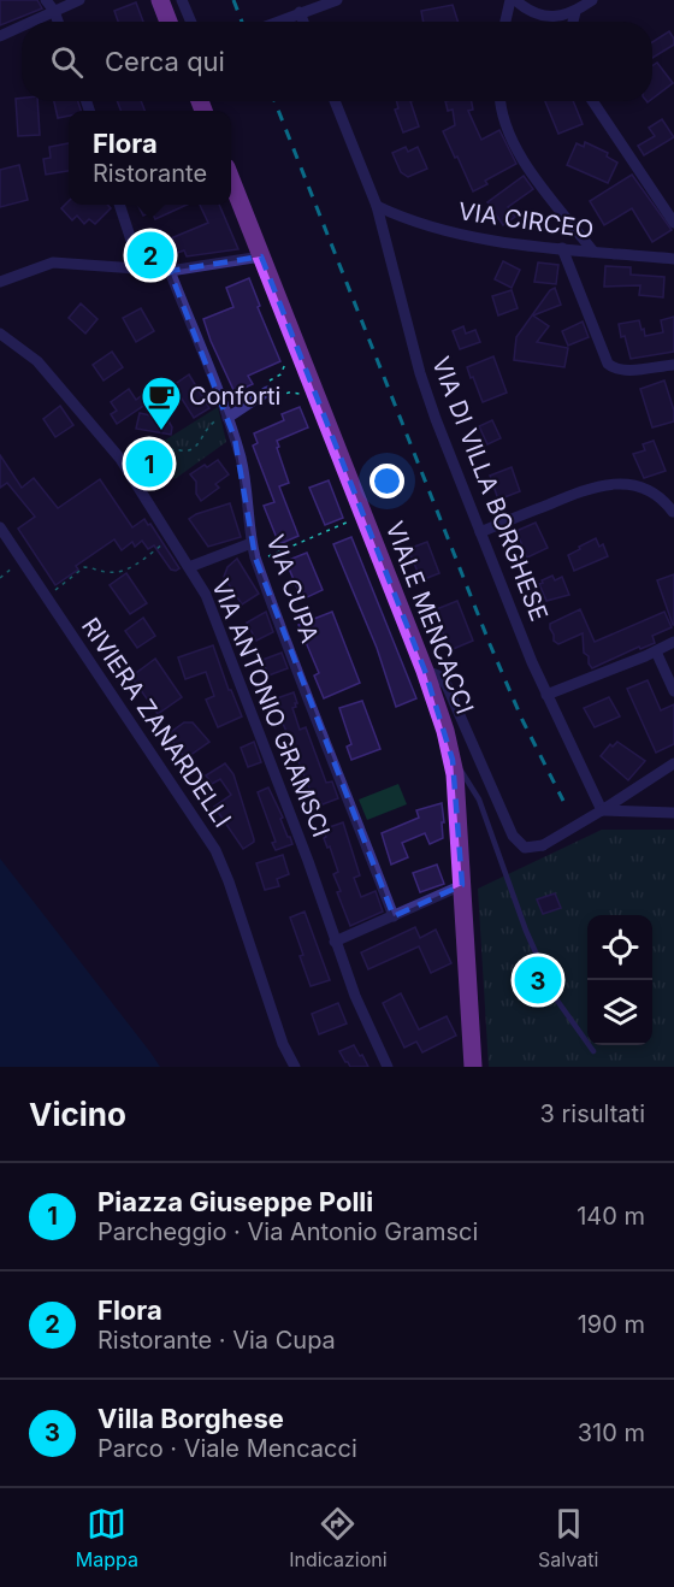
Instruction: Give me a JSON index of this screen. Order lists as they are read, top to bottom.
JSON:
{
  "streets": {
    "main road": ["VIALE MENCACCI"],
    "street": [
      "VIA CIRCEO",
      "VIA DI VILLA BORGHESE",
      "VIA CUPA",
      "VIA ANTONIO GRAMSCI",
      "RIVIERA ZANARDELLI"
    ]
  },
  "crossings": [
    ["VIA CIRCEO", "VIA DI VILLA BORGHESE"]
  ],
  "places": {
    "cafe": ["Conforti"]
  },
  "page": {
    "search": "Cerca qui",
    "popup": ["Flora", "Ristorante"],
    "pins": ["2", "1", "3"],
    "heading": ["Vicino", "3 risultati"],
    "list": [
      {
        "mark": "1",
        "name": "Piazza Giuseppe Polli",
        "note": "Parcheggio · Via Antonio Gramsci",
        "value": "140 m"
      },
      {
        "mark": "2",
        "name": "Flora",
        "note": "Ristorante · Via Cupa",
        "value": "190 m"
      },
      {
        "mark": "3",
        "name": "Villa Borghese",
        "note": "Parco · Viale Mencacci",
        "value": "310 m"
      }
    ],
    "nav": ["Mappa", "Indicazioni", "Salvati"]
  }
}
